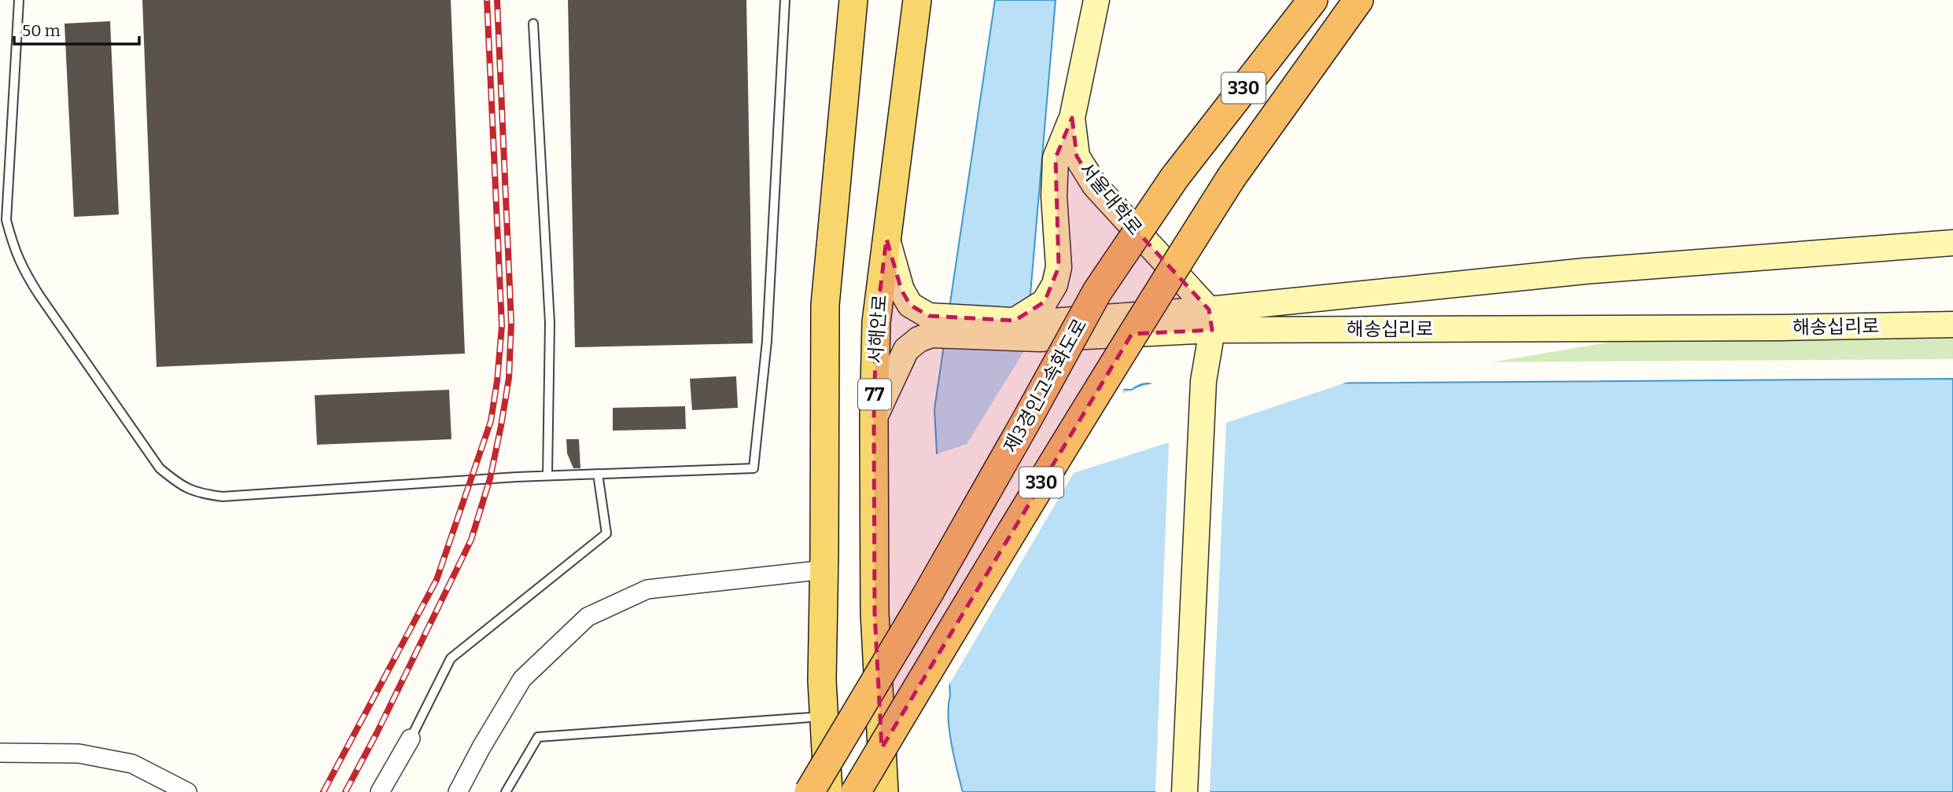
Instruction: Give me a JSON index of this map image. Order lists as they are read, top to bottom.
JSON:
{
  "streets": {
    "highway": ["330", "제3경인고속화도로"],
    "main road": [
      "서울대학로",
      "해송십리로",
      "서해안로",
      "77"
    ]
  },
  "crossings": [
    ["서울대학로", "해송십리로"],
    ["해송십리로", "서해안로"]
  ],
  "scale_bar": "50 m"
}
